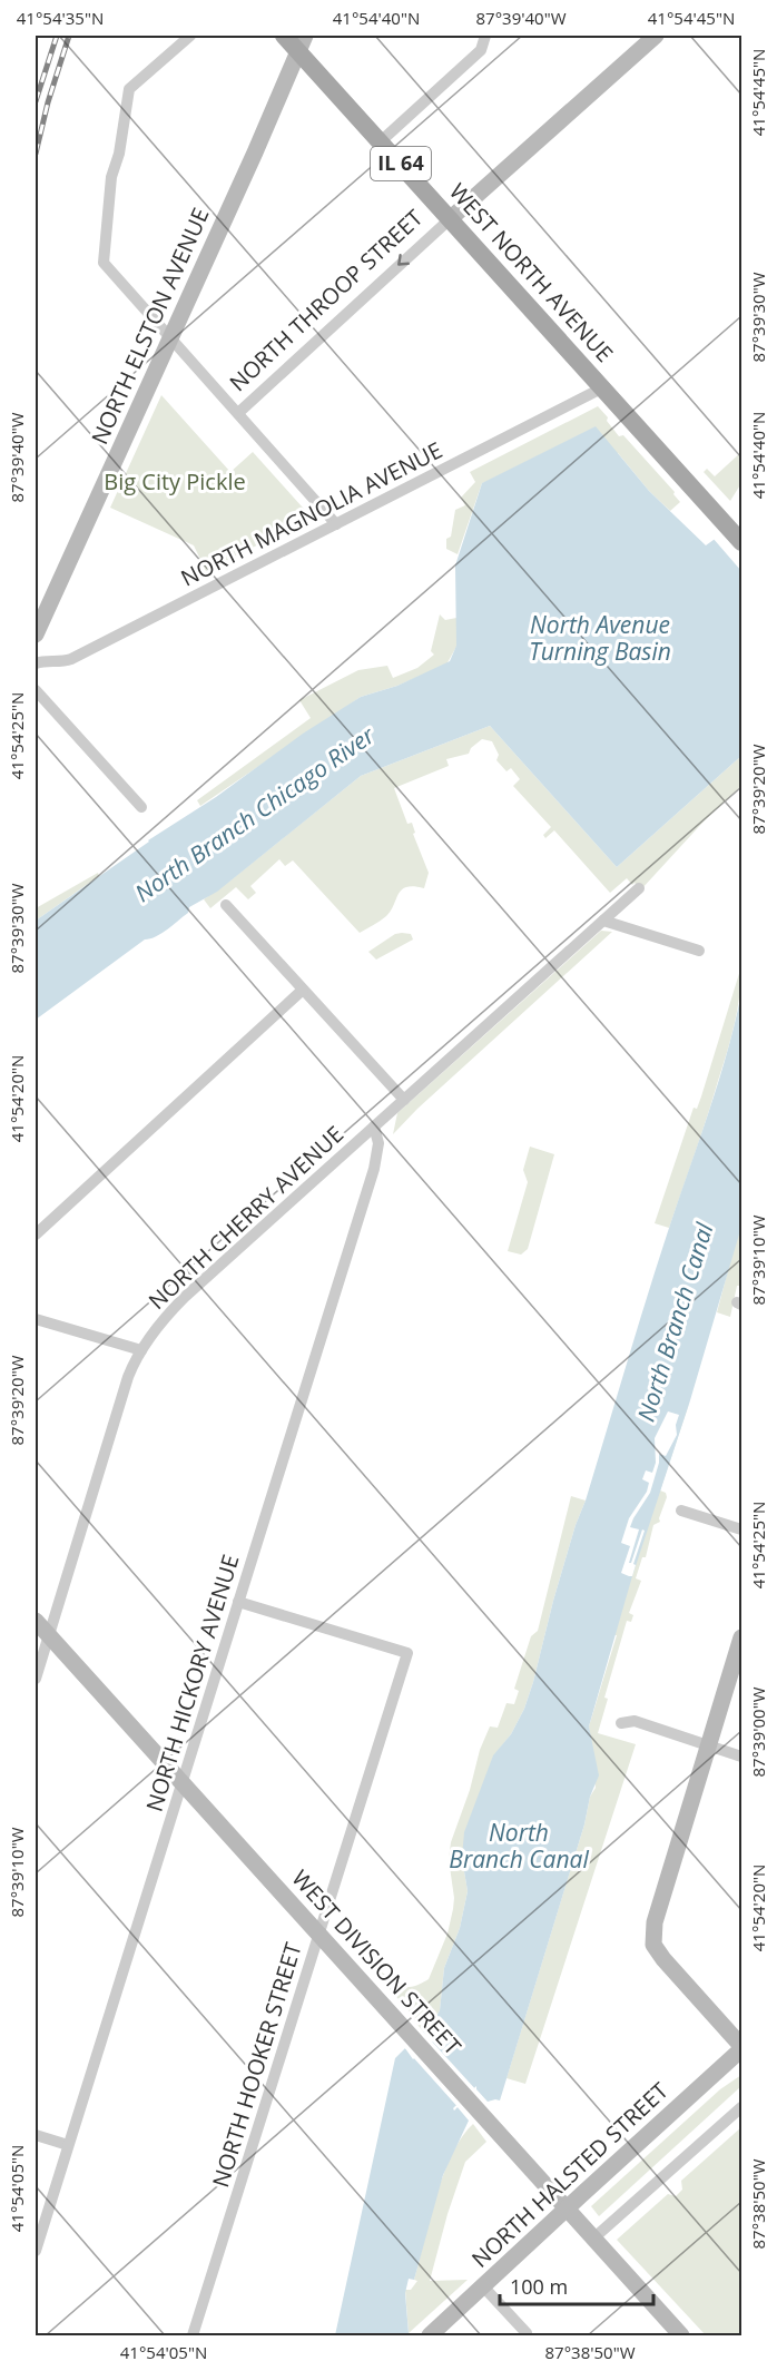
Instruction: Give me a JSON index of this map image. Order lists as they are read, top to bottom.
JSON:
{
  "streets": {
    "main road": [
      "IL 64",
      "WEST NORTH AVENUE",
      "NORTH THROOP STREET",
      "NORTH ELSTON AVENUE",
      "WEST DIVISION STREET",
      "NORTH HALSTED STREET"
    ],
    "street": [
      "NORTH MAGNOLIA AVENUE",
      "NORTH CHERRY AVENUE",
      "NORTH HICKORY AVENUE",
      "NORTH HOOKER STREET"
    ]
  },
  "crossings": [
    ["WEST NORTH AVENUE", "NORTH THROOP STREET"],
    ["WEST NORTH AVENUE", "NORTH ELSTON AVENUE"],
    ["WEST NORTH AVENUE", "NORTH MAGNOLIA AVENUE"],
    ["NORTH CHERRY AVENUE", "NORTH HICKORY AVENUE"],
    ["NORTH CHERRY AVENUE", "WEST DIVISION STREET"],
    ["NORTH HICKORY AVENUE", "WEST DIVISION STREET"],
    ["NORTH HICKORY AVENUE", "NORTH HOOKER STREET"],
    ["WEST DIVISION STREET", "NORTH HOOKER STREET"],
    ["WEST DIVISION STREET", "NORTH HALSTED STREET"]
  ],
  "one_way": ["NORTH THROOP STREET"],
  "water": ["North Avenue Turning Basin", "North Branch Chicago River", "North Branch Canal"],
  "parks": ["Big City Pickle"],
  "scale_bar": "100 m",
  "coordinates": [
    "41°54'35\"N",
    "41°54'40\"N",
    "87°39'40\"W",
    "41°54'45\"N",
    "87°39'30\"W",
    "41°54'25\"N",
    "87°39'20\"W",
    "41°54'20\"N",
    "87°39'10\"W",
    "87°39'00\"W",
    "41°54'05\"N",
    "87°38'50\"W"
  ]
}
